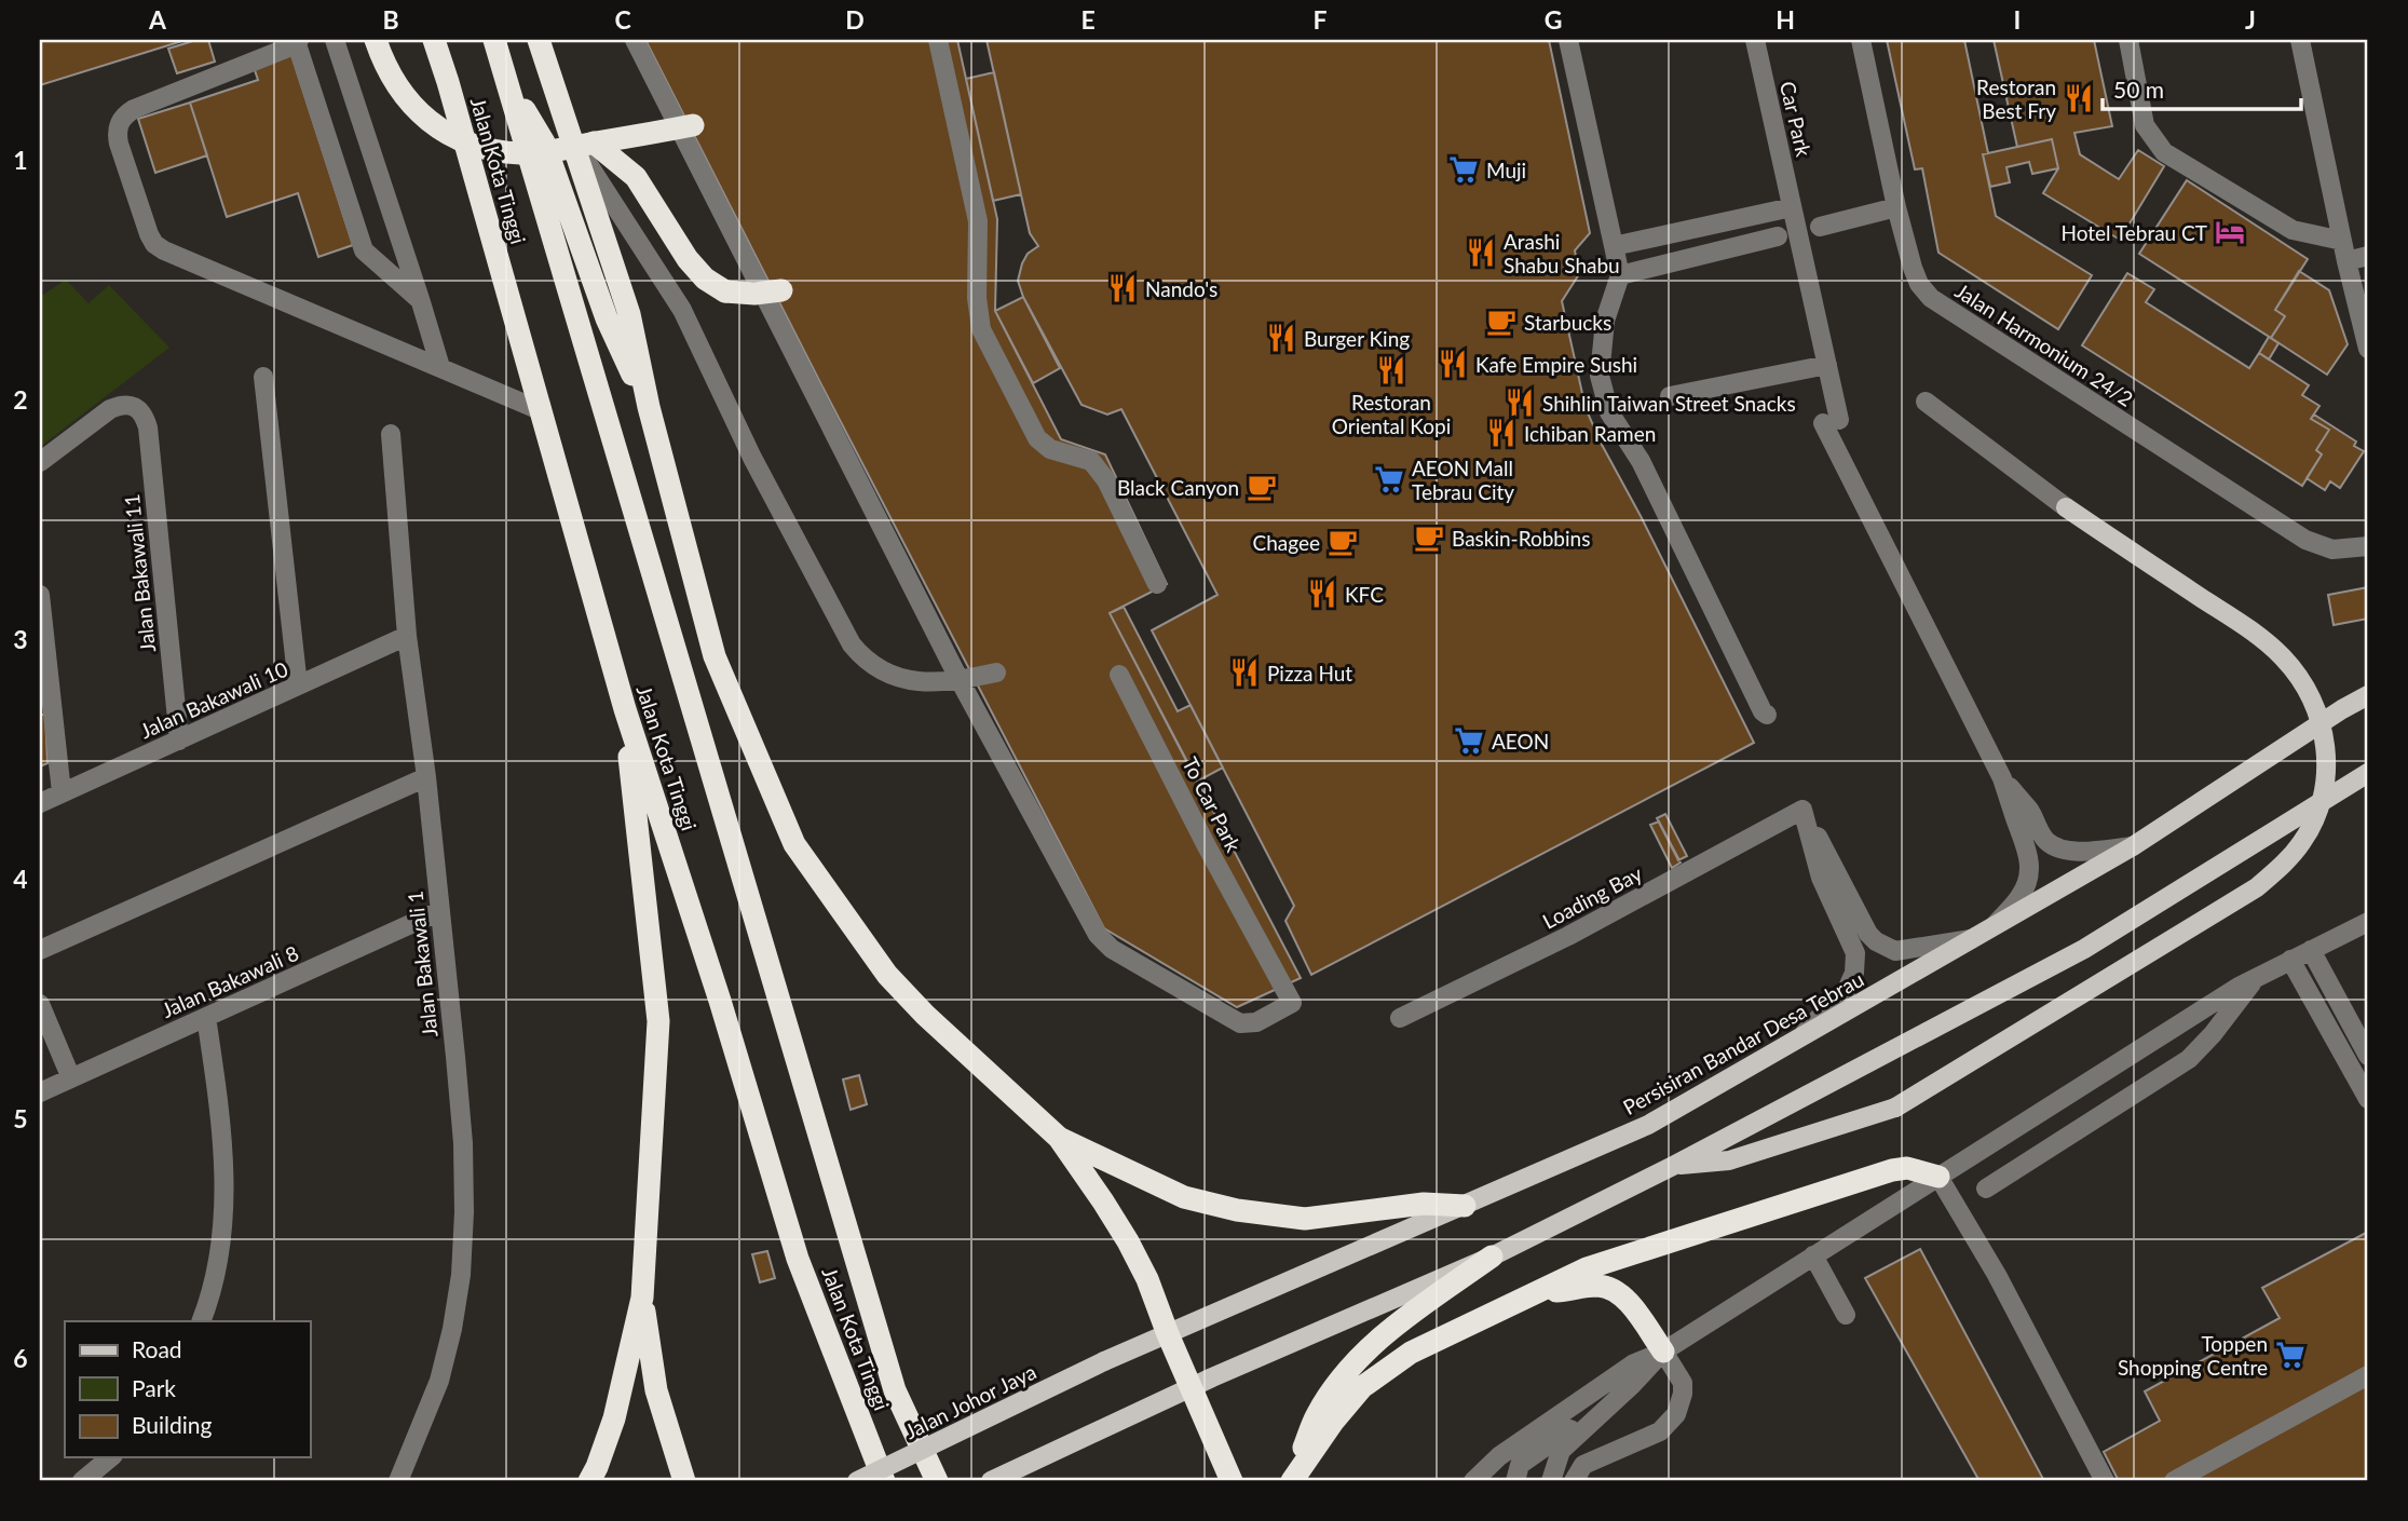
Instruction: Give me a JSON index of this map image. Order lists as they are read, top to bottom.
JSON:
{
  "streets": {
    "highway": ["Jalan Kota Tinggi"],
    "main road": ["Persisiran Bandar Desa Tebrau", "Jalan Johor Jaya"],
    "street": [
      "Car Park",
      "Jalan Harmonium 24/2",
      "Jalan Bakawali 11",
      "Jalan Bakawali 10",
      "To Car Park",
      "Loading Bay",
      "Jalan Bakawali 1",
      "Jalan Bakawali 8"
    ]
  },
  "crossings": [
    ["Jalan Bakawali 11", "Jalan Bakawali 10"],
    ["Jalan Bakawali 10", "Jalan Bakawali 1"],
    ["Jalan Bakawali 1", "Jalan Bakawali 8"],
    ["Persisiran Bandar Desa Tebrau", "Jalan Johor Jaya"]
  ],
  "places": {
    "restaurant": [
      "Restoran Best Fry",
      "Arashi Shabu Shabu",
      "Nando's",
      "Burger King",
      "Kafe Empire Sushi",
      "Restoran Oriental Kopi",
      "Shihlin Taiwan Street Snacks",
      "Ichiban Ramen",
      "KFC",
      "Pizza Hut"
    ],
    "supermarket": [
      "Muji",
      "AEON Mall Tebrau City",
      "AEON",
      "Toppen Shopping Centre"
    ],
    "hotel": ["Hotel Tebrau CT"],
    "cafe": [
      "Starbucks",
      "Black Canyon",
      "Baskin-Robbins",
      "Chagee"
    ]
  },
  "legend": ["Road", "Park", "Building"],
  "scale_bar": "50 m",
  "grid": {
    "columns": [
      "A",
      "B",
      "C",
      "D",
      "E",
      "F",
      "G",
      "H",
      "I",
      "J"
    ],
    "rows": [
      "1",
      "2",
      "3",
      "4",
      "5",
      "6"
    ]
  }
}
